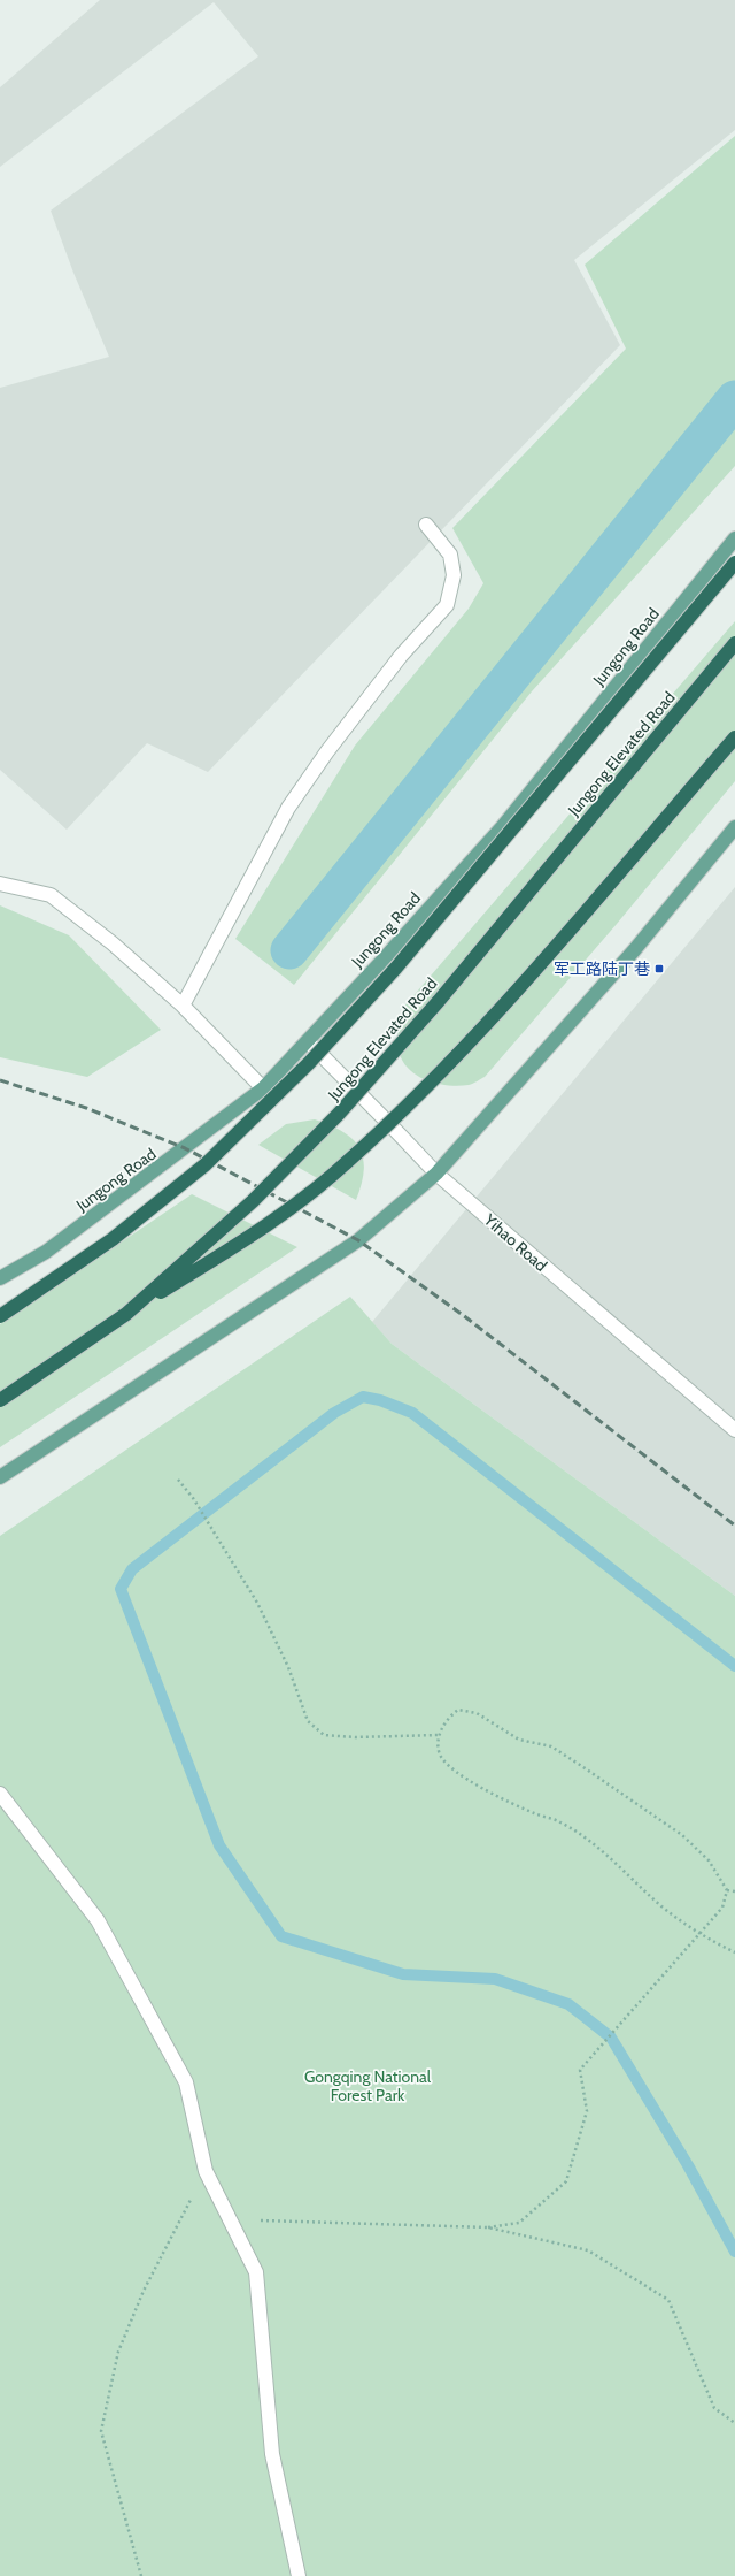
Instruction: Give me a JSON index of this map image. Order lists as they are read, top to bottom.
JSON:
{
  "streets": {
    "highway": ["Jungong Elevated Road"],
    "main road": ["Jungong Road"],
    "street": ["Yihao Road"]
  },
  "crossings": [
    ["Jungong Road", "Yihao Road"]
  ],
  "parks": ["Gongqing National Forest Park"],
  "places": {
    "transit": ["军工路陆丁巷"]
  }
}
